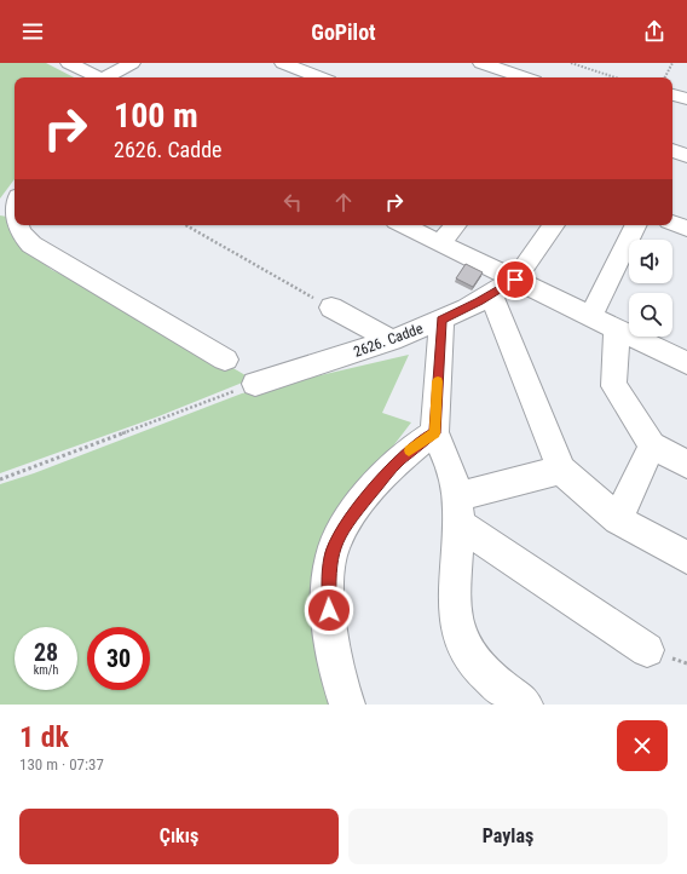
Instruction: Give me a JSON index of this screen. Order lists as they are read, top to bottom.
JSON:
{
  "streets": {
    "street": ["2626. Cadde"]
  },
  "page": {
    "header": "GoPilot",
    "turn": ["100 m", "2626. Cadde"],
    "speed": "28 km/h",
    "limit": "30",
    "heading": ["1 dk", "130 m · 07:37"],
    "buttons": ["Çıkış", "Paylaş"]
  }
}
